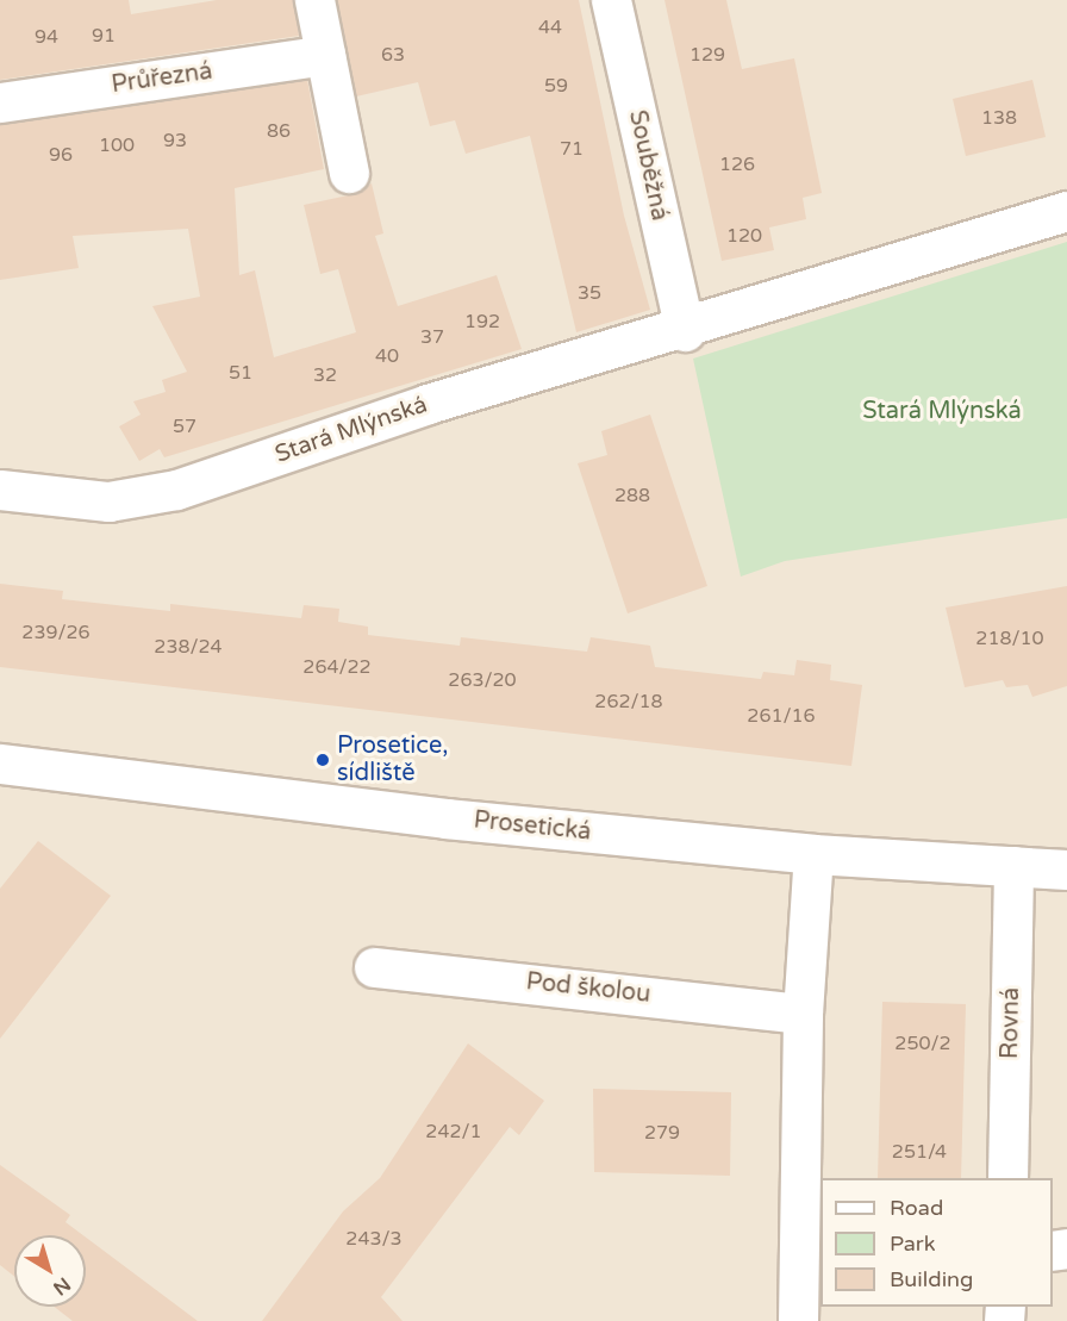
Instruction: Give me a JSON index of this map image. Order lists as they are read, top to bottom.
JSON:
{
  "streets": {
    "street": [
      "Průřezná",
      "Souběžná",
      "Stará Mlýnská",
      "Prosetická",
      "Pod školou",
      "Rovná"
    ]
  },
  "crossings": [
    ["Souběžná", "Stará Mlýnská"],
    ["Prosetická", "Rovná"]
  ],
  "parks": ["Stará Mlýnská"],
  "places": ["Prosetice, sídliště"],
  "house_numbers": [
    "44",
    "91",
    "94",
    "63",
    "129",
    "59",
    "138",
    "86",
    "93",
    "100",
    "71",
    "96",
    "126",
    "120",
    "35",
    "192",
    "37",
    "40",
    "51",
    "32",
    "57",
    "288",
    "239/26",
    "218/10",
    "238/24",
    "264/22",
    "263/20",
    "262/18",
    "261/16",
    "250/2",
    "242/1",
    "279",
    "251/4",
    "243/3"
  ],
  "legend": ["Road", "Park", "Building"],
  "north": "bottom right"
}
